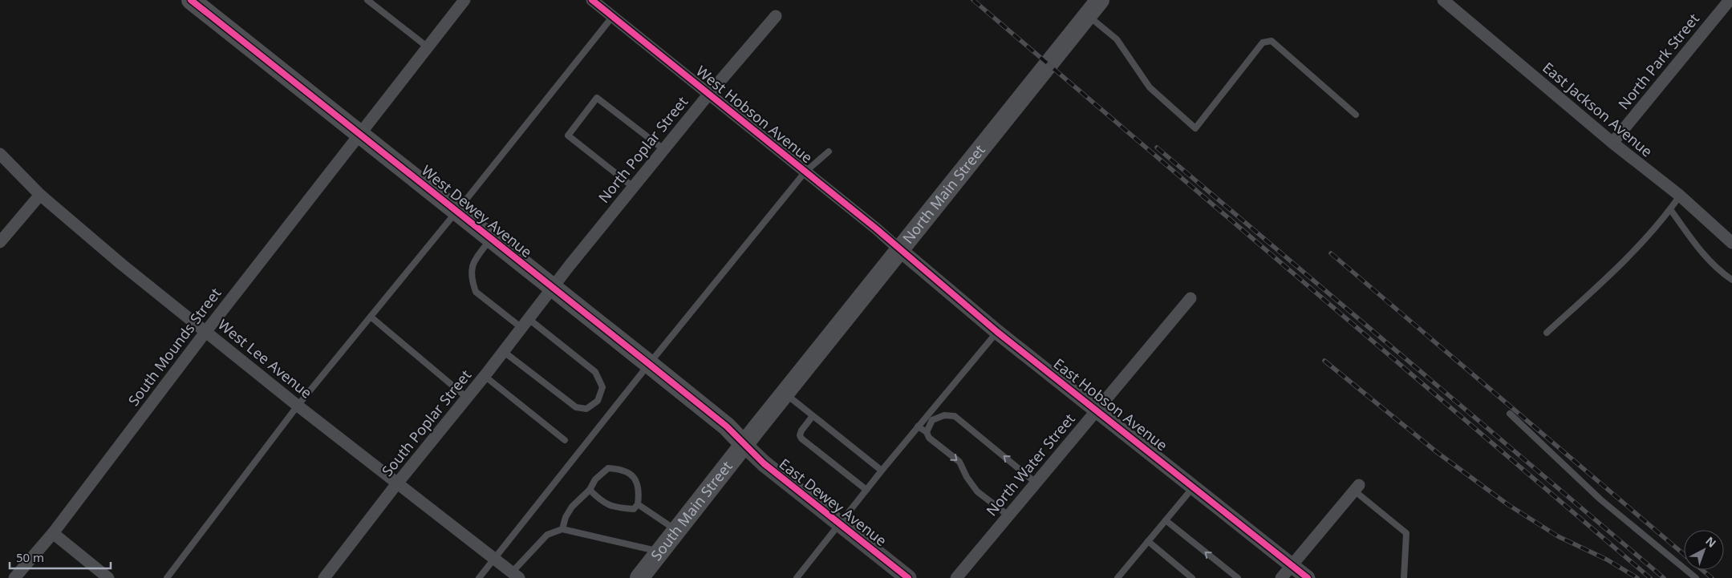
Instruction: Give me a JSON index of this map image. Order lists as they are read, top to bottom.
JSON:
{
  "streets": {
    "main road": [
      "North Main Street",
      "West Dewey Avenue",
      "East Dewey Avenue",
      "South Main Street"
    ],
    "street": [
      "North Park Street",
      "East Jackson Avenue",
      "West Hobson Avenue",
      "North Poplar Street",
      "South Mounds Street",
      "West Lee Avenue",
      "East Hobson Avenue",
      "South Poplar Street",
      "North Water Street"
    ]
  },
  "crossings": [
    ["North Park Street", "East Jackson Avenue"],
    ["West Hobson Avenue", "North Poplar Street"],
    ["West Hobson Avenue", "North Main Street"],
    ["West Hobson Avenue", "East Hobson Avenue"],
    ["North Poplar Street", "West Dewey Avenue"],
    ["North Poplar Street", "South Poplar Street"],
    ["North Main Street", "West Dewey Avenue"],
    ["North Main Street", "East Hobson Avenue"],
    ["North Main Street", "East Dewey Avenue"],
    ["North Main Street", "South Main Street"],
    ["West Dewey Avenue", "South Mounds Street"],
    ["West Dewey Avenue", "South Poplar Street"],
    ["West Dewey Avenue", "East Dewey Avenue"],
    ["West Dewey Avenue", "South Main Street"],
    ["South Mounds Street", "West Lee Avenue"],
    ["West Lee Avenue", "South Poplar Street"],
    ["East Hobson Avenue", "North Water Street"],
    ["East Dewey Avenue", "South Main Street"]
  ],
  "scale_bar": "50 m",
  "north": "top right"
}
